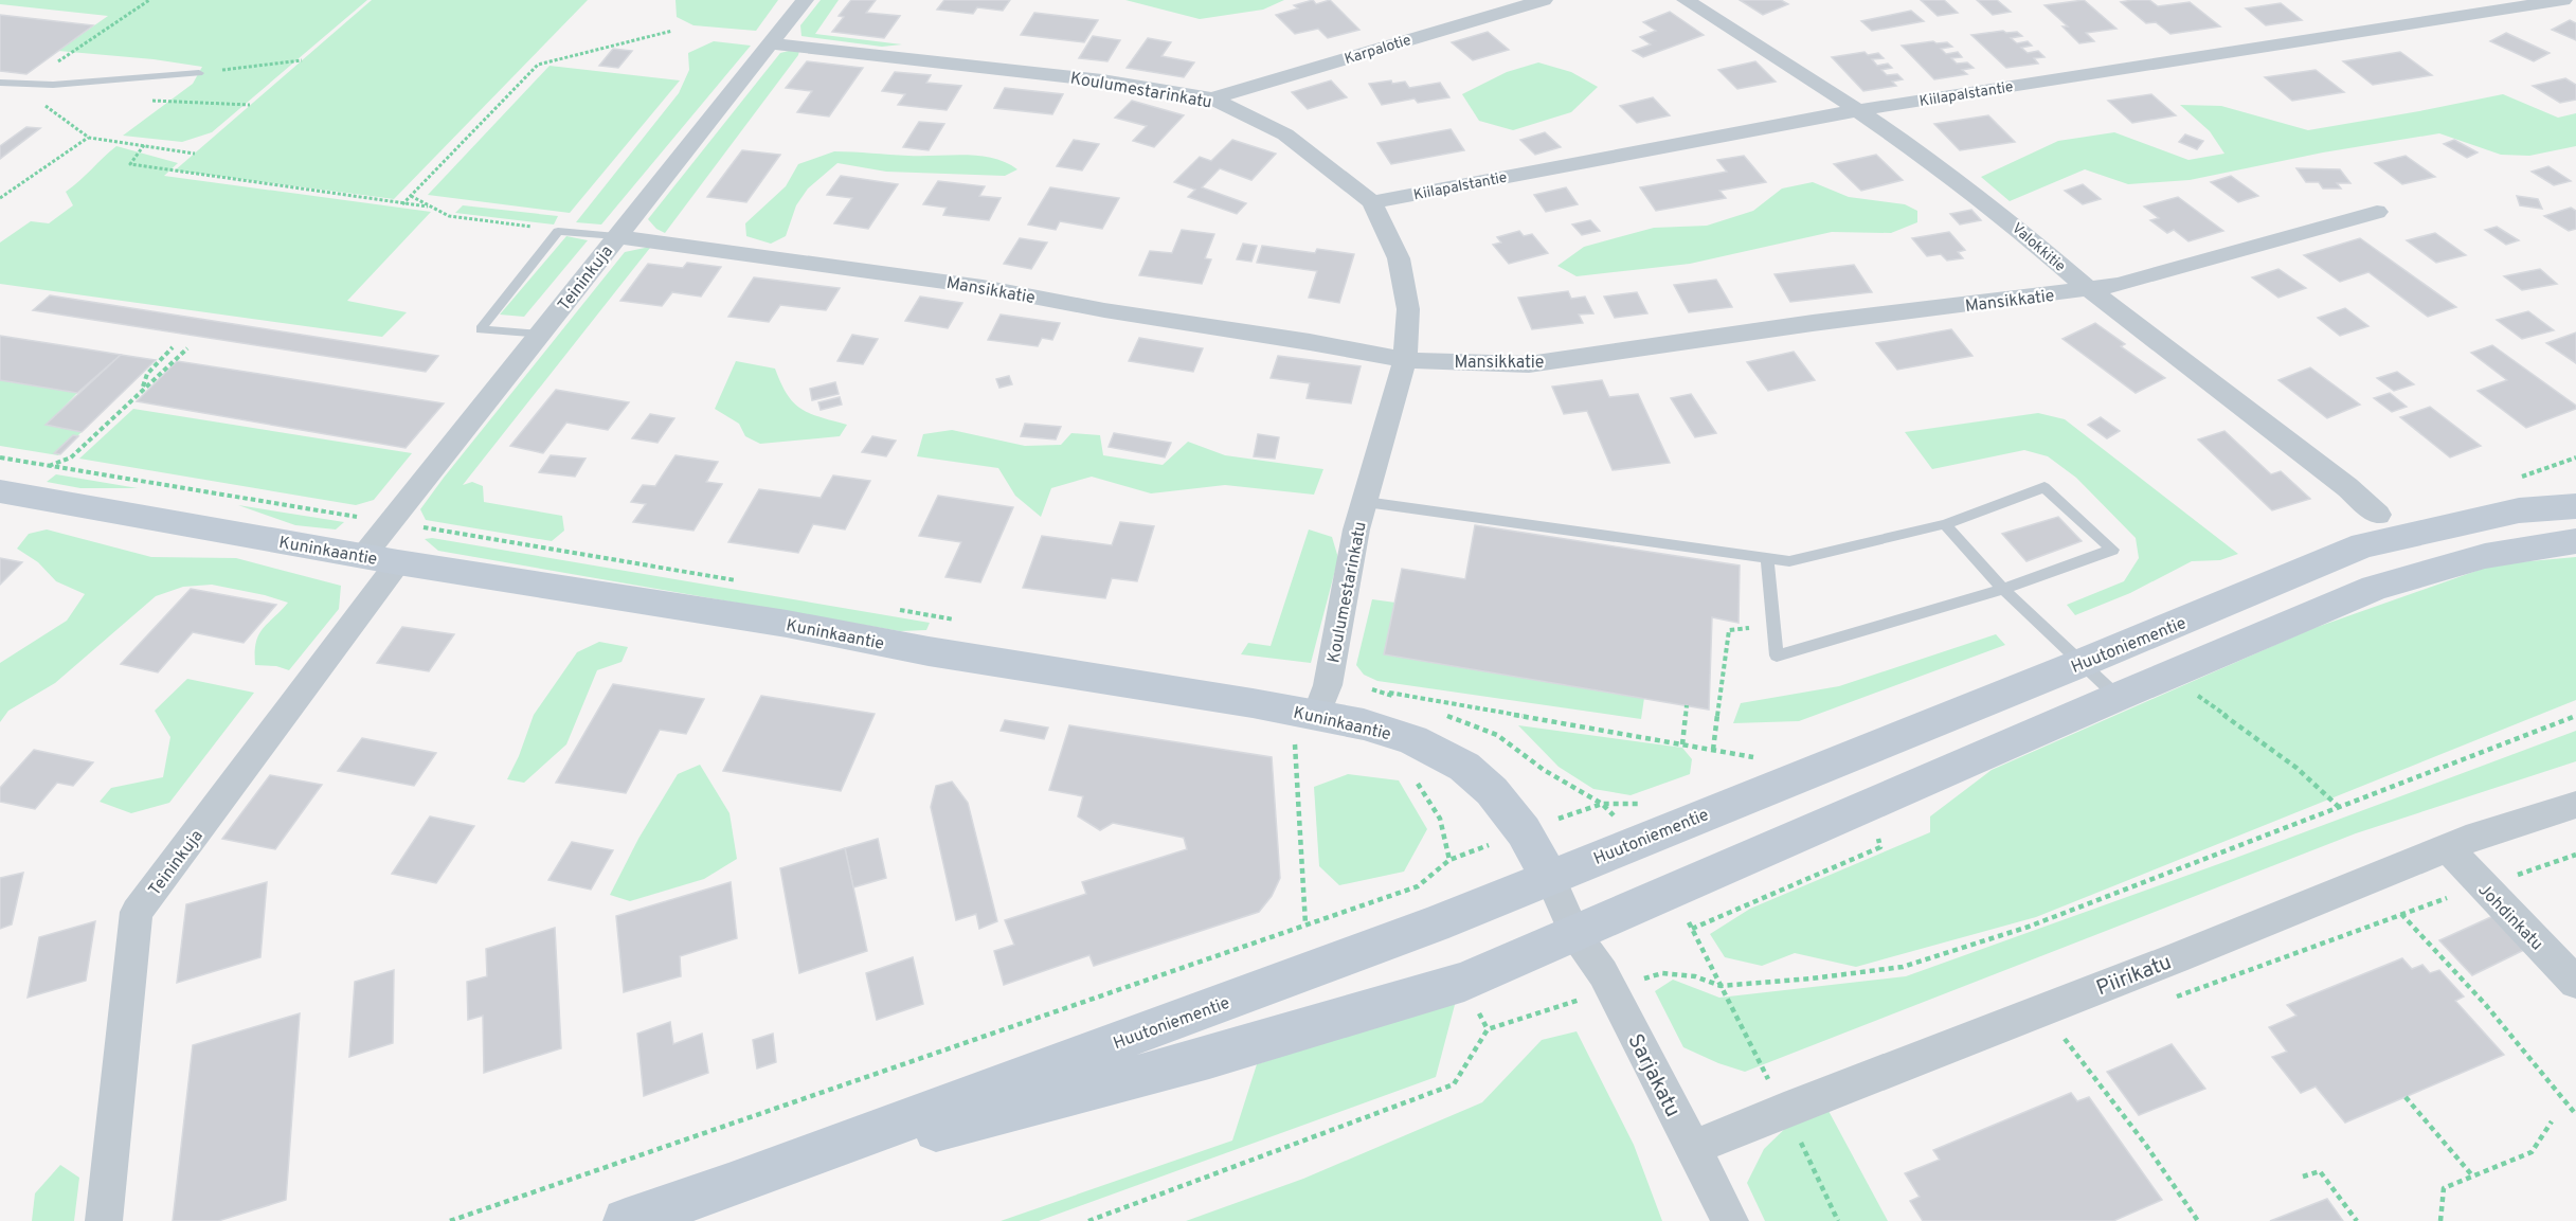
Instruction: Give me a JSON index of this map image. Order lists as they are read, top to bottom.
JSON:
{
  "streets": {
    "main road": ["Kuninkaantie", "Huutoniementie"],
    "street": [
      "Karpalotie",
      "Koulumestarinkatu",
      "Kiilapalstantie",
      "Valokkitie",
      "Teininkuja",
      "Mansikkatie",
      "Johdinkatu",
      "Piirikatu",
      "Sarjakatu"
    ]
  },
  "crossings": [
    ["Karpalotie", "Koulumestarinkatu"],
    ["Koulumestarinkatu", "Kiilapalstantie"],
    ["Koulumestarinkatu", "Teininkuja"],
    ["Koulumestarinkatu", "Mansikkatie"],
    ["Koulumestarinkatu", "Kuninkaantie"],
    ["Kiilapalstantie", "Valokkitie"],
    ["Valokkitie", "Mansikkatie"],
    ["Teininkuja", "Mansikkatie"],
    ["Teininkuja", "Kuninkaantie"],
    ["Kuninkaantie", "Huutoniementie"],
    ["Kuninkaantie", "Sarjakatu"],
    ["Huutoniementie", "Sarjakatu"],
    ["Johdinkatu", "Piirikatu"],
    ["Piirikatu", "Sarjakatu"]
  ]
}
